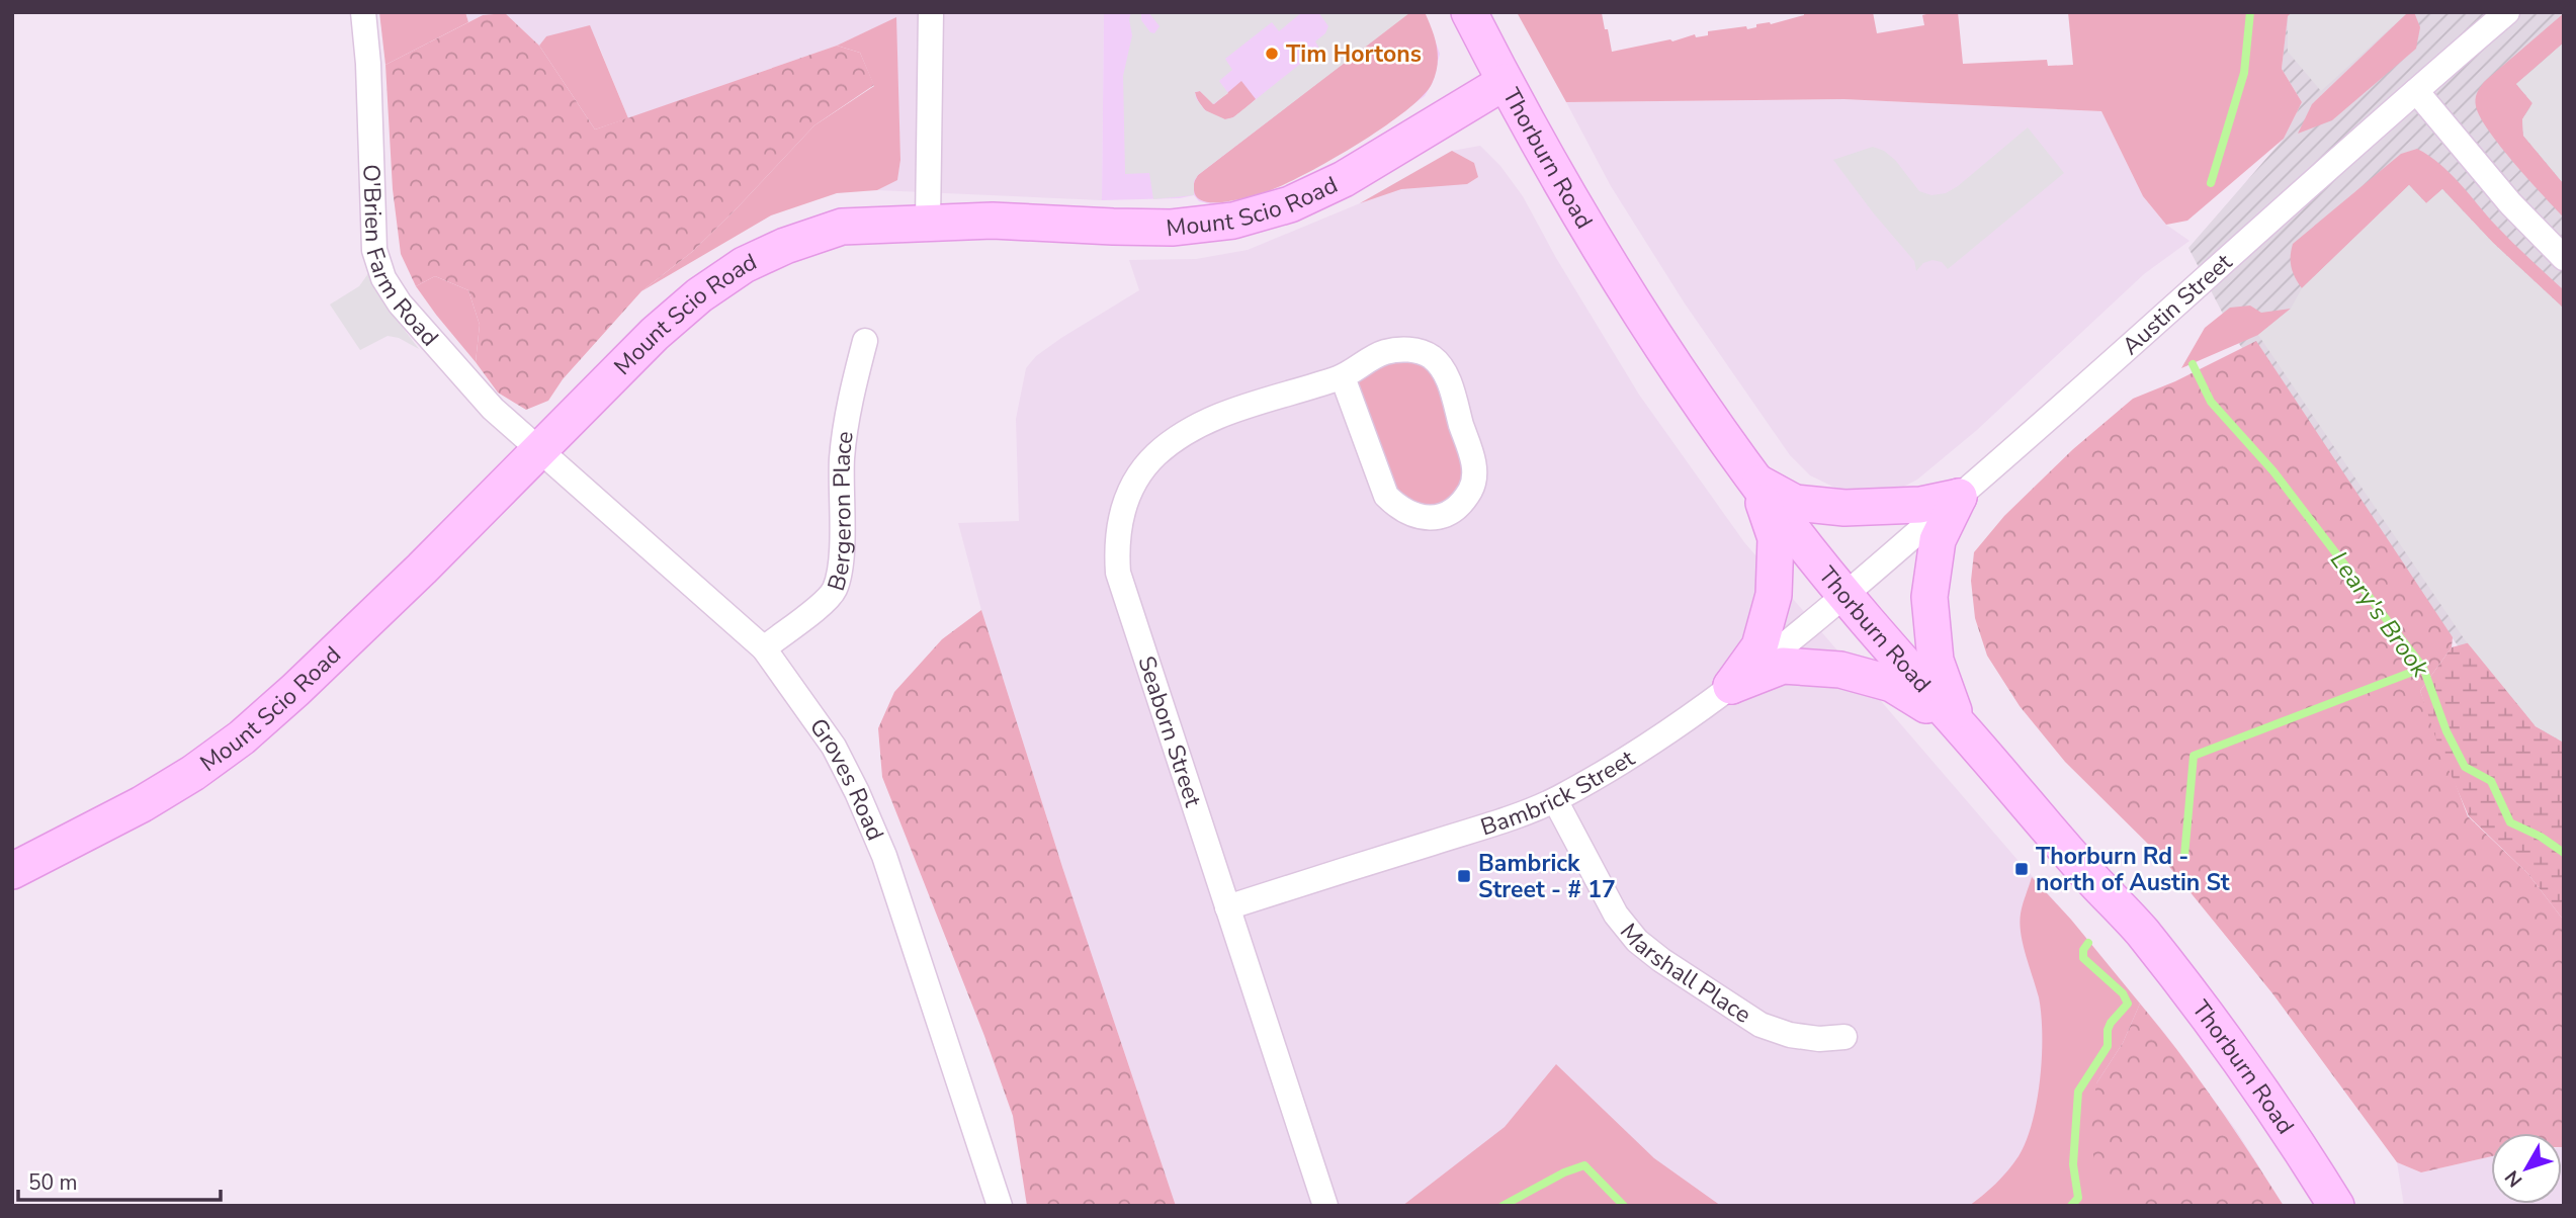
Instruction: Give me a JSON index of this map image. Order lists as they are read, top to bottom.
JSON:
{
  "streets": {
    "main road": ["Thorburn Road", "Mount Scio Road"],
    "street": [
      "O'Brien Farm Road",
      "Austin Street",
      "Bergeron Place",
      "Seaborn Street",
      "Groves Road",
      "Bambrick Street",
      "Marshall Place"
    ]
  },
  "crossings": [
    ["Thorburn Road", "Mount Scio Road"],
    ["Thorburn Road", "Austin Street"],
    ["Thorburn Road", "Bambrick Street"],
    ["Mount Scio Road", "O'Brien Farm Road"],
    ["Mount Scio Road", "Groves Road"],
    ["O'Brien Farm Road", "Groves Road"],
    ["Austin Street", "Bambrick Street"],
    ["Bergeron Place", "Groves Road"],
    ["Seaborn Street", "Bambrick Street"],
    ["Bambrick Street", "Marshall Place"]
  ],
  "water": ["Leary's Brook"],
  "places": {
    "other": ["Tim Hortons"],
    "transit": ["Thorburn Rd - north of Austin St", "Bambrick Street - # 17"]
  },
  "scale_bar": "50 m",
  "north": "bottom left"
}
